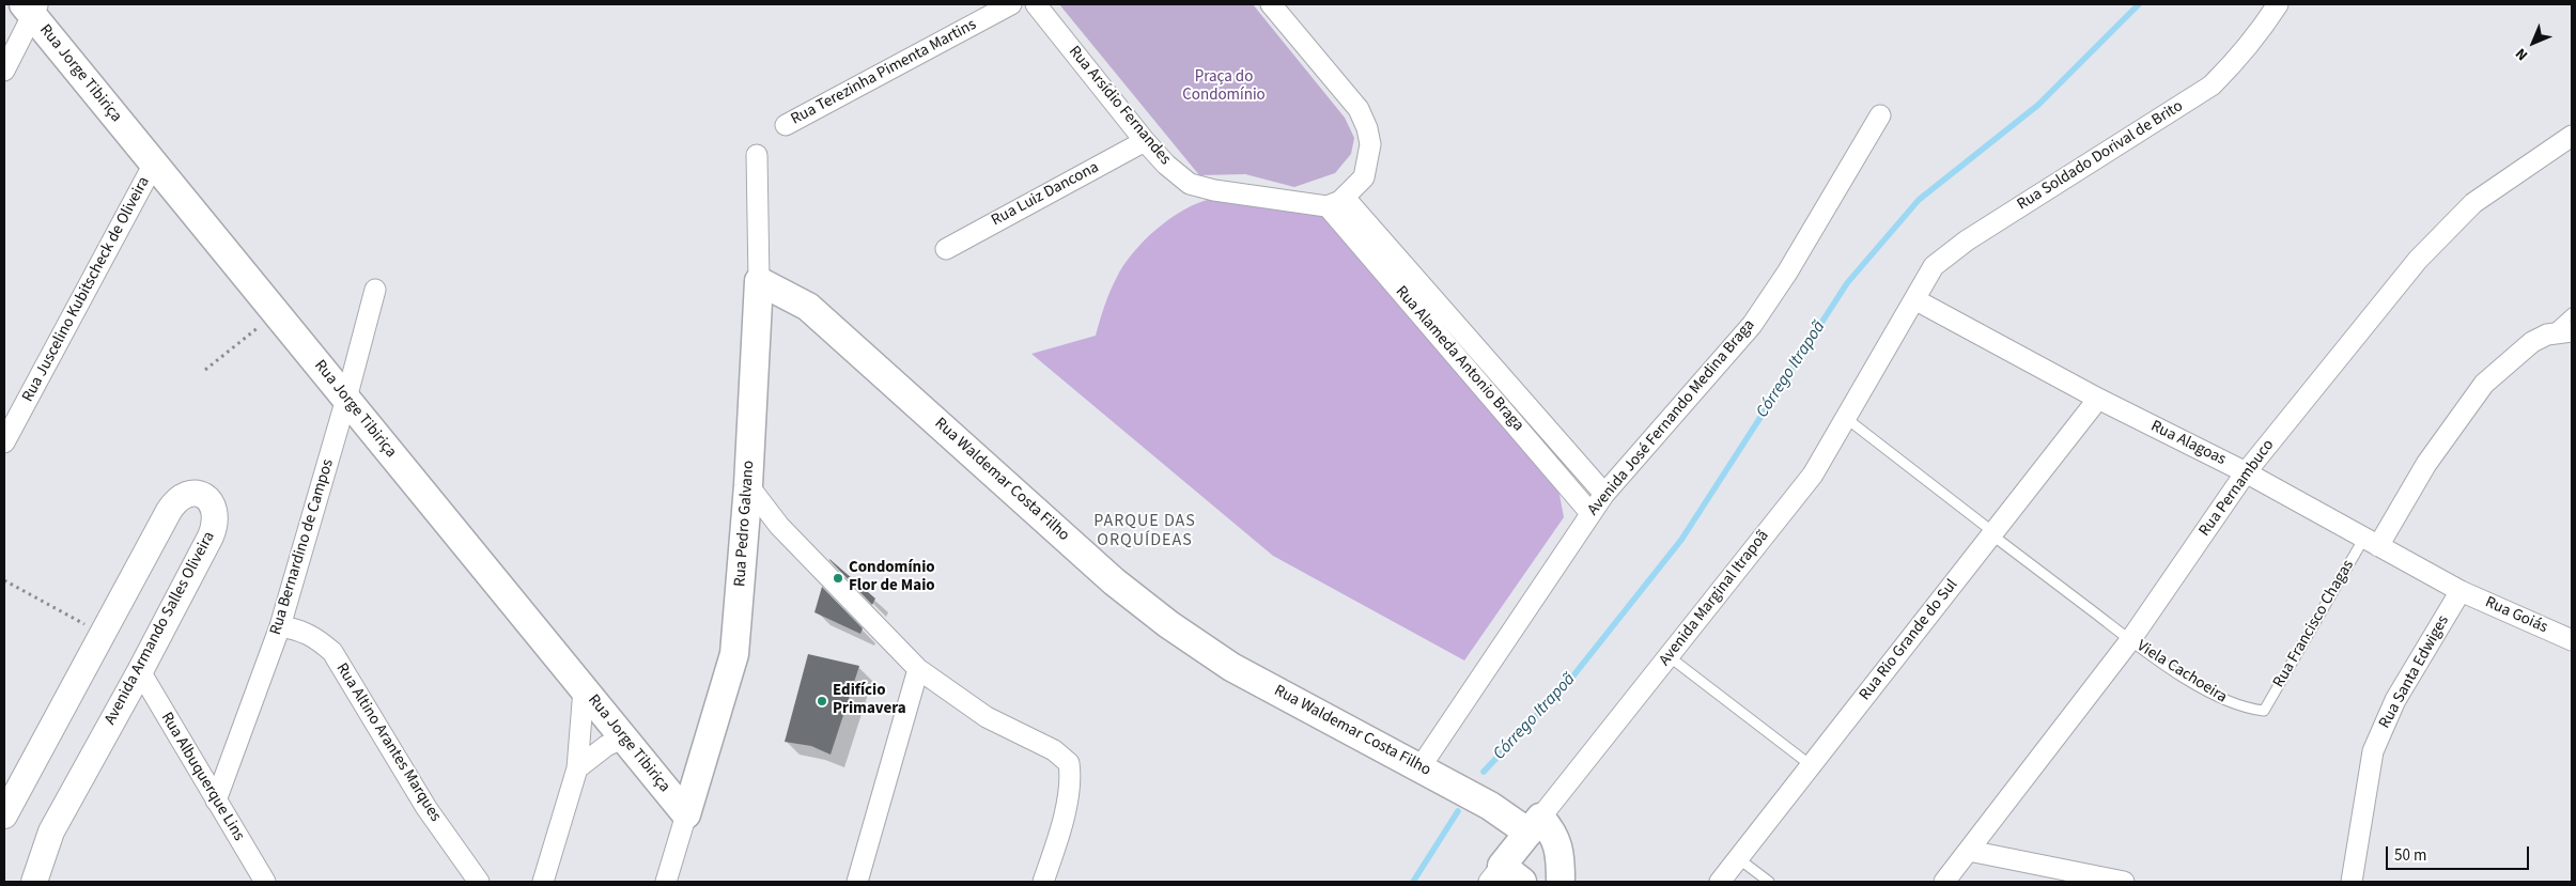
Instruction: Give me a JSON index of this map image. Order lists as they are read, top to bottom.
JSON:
{
  "streets": {
    "main road": [
      "Rua Jorge Tibiriça",
      "Rua Waldemar Costa Filho",
      "Rua Pedro Galvano",
      "Avenida Marginal Itrapoã"
    ],
    "street": [
      "Rua Terezinha Pimenta Martins",
      "Rua Arsídio Fernandes",
      "Rua Soldado Dorival de Brito",
      "Rua Luiz Dancona",
      "Rua Juscelino Kubitscheck de Oliveira",
      "Rua Alameda Antonio Braga",
      "Avenida José Fernando Medina Braga",
      "Rua Alagoas",
      "Rua Pernambuco",
      "Rua Bernardino de Campos",
      "Rua Goiás",
      "Avenida Armando Salles Oliveira",
      "Rua Rio Grande do Sul",
      "Rua Santa Edwiges",
      "Rua Altino Arantes Marques",
      "Rua Albuquerque Lins"
    ],
    "lane": ["Rua Francisco Chagas", "Viela Cachoeira"]
  },
  "crossings": [
    ["Rua Jorge Tibiriça", "Rua Juscelino Kubitscheck de Oliveira"],
    ["Rua Jorge Tibiriça", "Rua Pedro Galvano"],
    ["Rua Jorge Tibiriça", "Rua Bernardino de Campos"],
    ["Rua Arsídio Fernandes", "Rua Luiz Dancona"],
    ["Rua Arsídio Fernandes", "Rua Alameda Antonio Braga"],
    ["Rua Soldado Dorival de Brito", "Rua Alagoas"],
    ["Rua Soldado Dorival de Brito", "Avenida Marginal Itrapoã"],
    ["Rua Alameda Antonio Braga", "Avenida José Fernando Medina Braga"],
    ["Avenida José Fernando Medina Braga", "Rua Waldemar Costa Filho"],
    ["Rua Alagoas", "Rua Pernambuco"],
    ["Rua Alagoas", "Avenida Marginal Itrapoã"],
    ["Rua Alagoas", "Rua Goiás"],
    ["Rua Alagoas", "Rua Francisco Chagas"],
    ["Rua Alagoas", "Rua Rio Grande do Sul"],
    ["Rua Alagoas", "Rua Santa Edwiges"],
    ["Rua Waldemar Costa Filho", "Rua Pedro Galvano"],
    ["Rua Waldemar Costa Filho", "Avenida Marginal Itrapoã"],
    ["Rua Pernambuco", "Viela Cachoeira"],
    ["Rua Bernardino de Campos", "Rua Altino Arantes Marques"],
    ["Rua Bernardino de Campos", "Rua Albuquerque Lins"],
    ["Avenida Marginal Itrapoã", "Viela Cachoeira"],
    ["Rua Goiás", "Rua Santa Edwiges"],
    ["Rua Francisco Chagas", "Viela Cachoeira"],
    ["Avenida Armando Salles Oliveira", "Rua Albuquerque Lins"],
    ["Rua Rio Grande do Sul", "Viela Cachoeira"]
  ],
  "districts": ["PARQUE DAS ORQUÍDEAS"],
  "water": ["Córrego Itrapoã"],
  "parks": ["Praça do Condomínio"],
  "places": ["Condomínio Flor de Maio", "Edifício Primavera"],
  "scale_bar": "50 m",
  "north": "bottom left"
}
